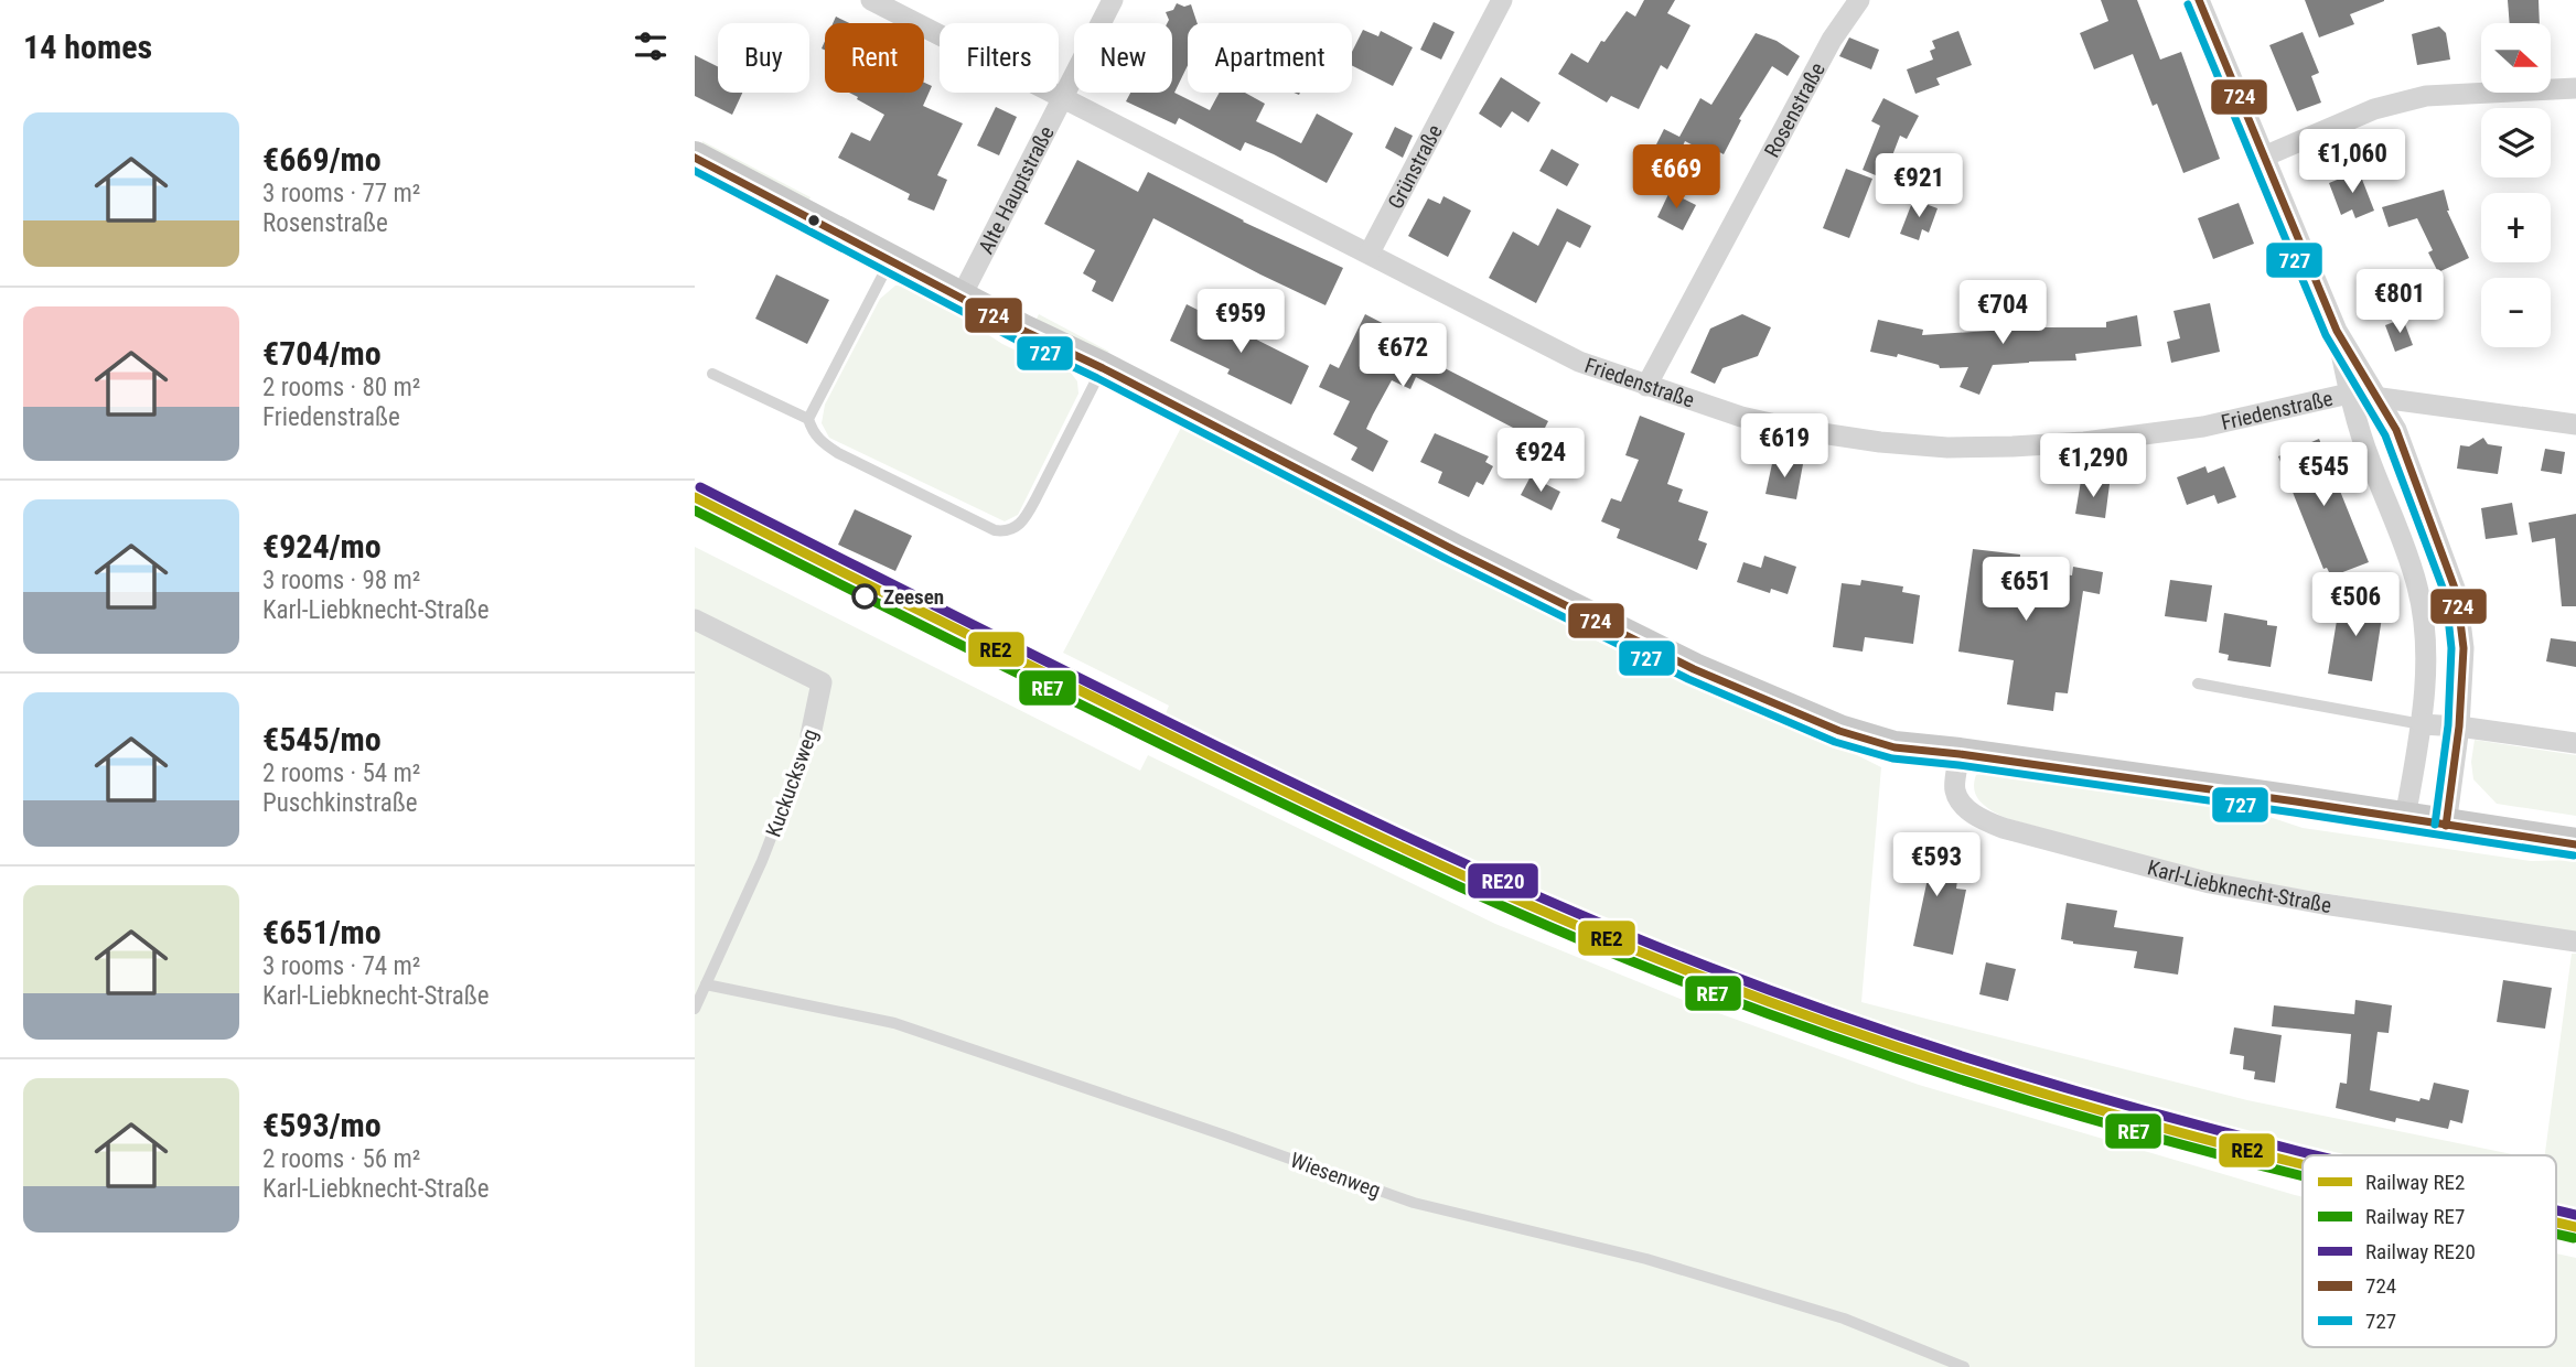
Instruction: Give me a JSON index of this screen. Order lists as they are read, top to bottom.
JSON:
{
  "streets": {
    "street": [
      "Rosenstraße",
      "Grünstraße",
      "Alte Hauptstraße",
      "Friedenstraße",
      "Kuckucksweg",
      "Karl-Liebknecht-Straße"
    ],
    "lane": ["Wiesenweg"]
  },
  "crossings": [
    ["Rosenstraße", "Friedenstraße"],
    ["Grünstraße", "Friedenstraße"],
    ["Alte Hauptstraße", "Friedenstraße"],
    ["Kuckucksweg", "Wiesenweg"]
  ],
  "places": ["Zeesen"],
  "lines": [
    "transit line 724",
    "transit line 727",
    "rail line RE20",
    "rail line RE2",
    "rail line RE7"
  ],
  "legend": [
    "Railway RE2",
    "Railway RE7",
    "Railway RE20",
    "724",
    "727"
  ],
  "north": "right",
  "page": {
    "heading": "14 homes",
    "map_buttons": ["+", "−"],
    "chip": [
      "Buy",
      "Rent",
      "Filters",
      "New",
      "Apartment"
    ],
    "list": [
      {
        "name": "€669/mo",
        "note": "3 rooms · 77 m² · Rosenstraße"
      },
      {
        "name": "€704/mo",
        "note": "2 rooms · 80 m² · Friedenstraße"
      },
      {
        "name": "€924/mo",
        "note": "3 rooms · 98 m² · Karl-Liebknecht-Straße"
      },
      {
        "name": "€545/mo",
        "note": "2 rooms · 54 m² · Puschkinstraße"
      },
      {
        "name": "€651/mo",
        "note": "3 rooms · 74 m² · Karl-Liebknecht-Straße"
      },
      {
        "name": "€593/mo",
        "note": "2 rooms · 56 m² · Karl-Liebknecht-Straße"
      }
    ],
    "price": [
      "€1,060",
      "€669",
      "€921",
      "€801",
      "€704",
      "€959",
      "€672",
      "€619",
      "€924",
      "€1,290",
      "€545",
      "€651",
      "€506",
      "€593"
    ]
  }
}
